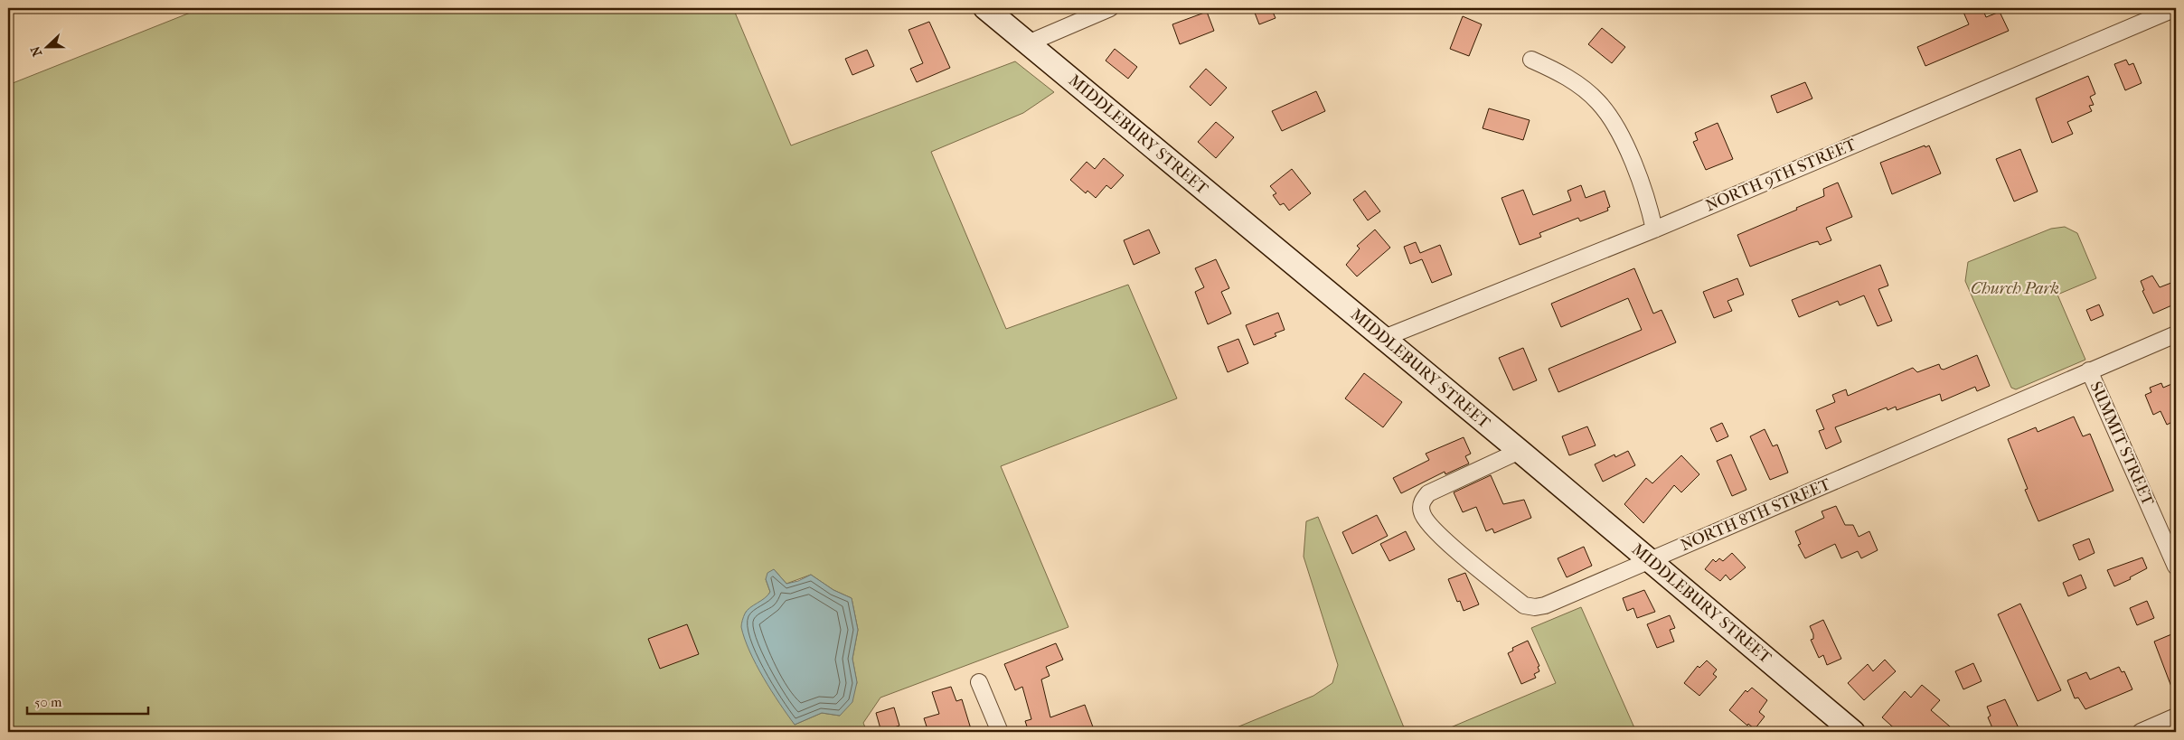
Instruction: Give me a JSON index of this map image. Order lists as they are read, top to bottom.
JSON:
{
  "streets": {
    "main road": ["MIDDLEBURY STREET"],
    "street": ["NORTH 9TH STREET", "SUMMIT STREET", "NORTH 8TH STREET"]
  },
  "crossings": [
    ["MIDDLEBURY STREET", "NORTH 9TH STREET"],
    ["MIDDLEBURY STREET", "NORTH 8TH STREET"],
    ["SUMMIT STREET", "NORTH 8TH STREET"]
  ],
  "parks": ["Church Park"],
  "scale_bar": "50 m",
  "north": "left"
}
